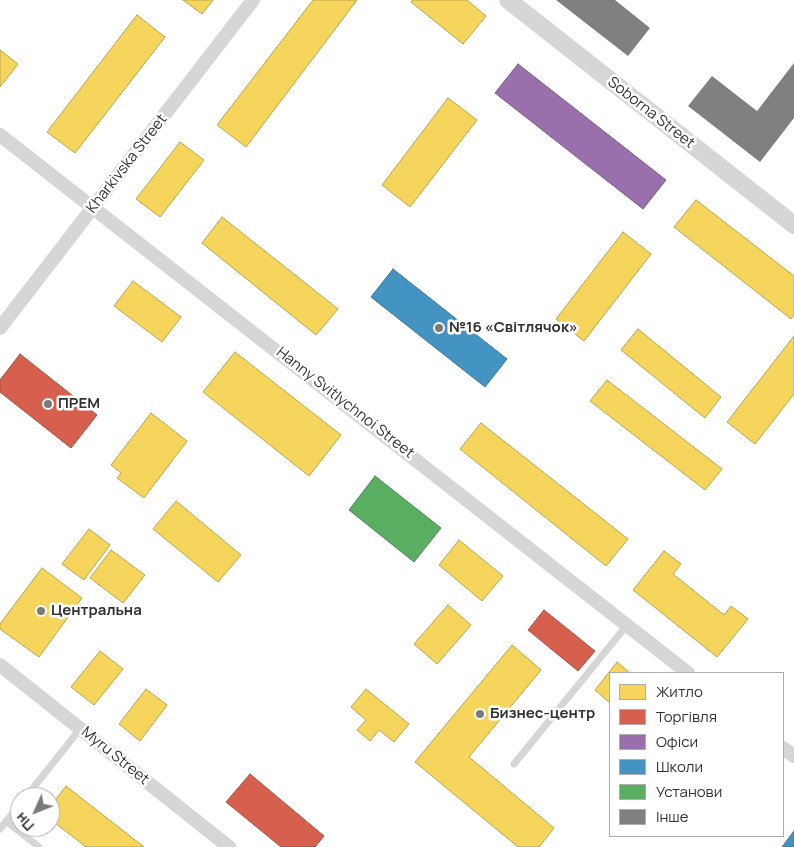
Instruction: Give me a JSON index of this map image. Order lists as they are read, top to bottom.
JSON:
{
  "streets": {
    "street": [
      "Soborna Street",
      "Kharkivska Street",
      "Hanny Svitlychnoi Street",
      "Myru Street"
    ]
  },
  "crossings": [
    ["Kharkivska Street", "Hanny Svitlychnoi Street"]
  ],
  "places": [
    "№16 «Світлячок»",
    "ПРЕМ",
    "Центральна",
    "Бизнес-центр"
  ],
  "legend": [
    "Житло",
    "Торгівля",
    "Офіси",
    "Школи",
    "Установи",
    "Інше"
  ],
  "north": "bottom left"
}
